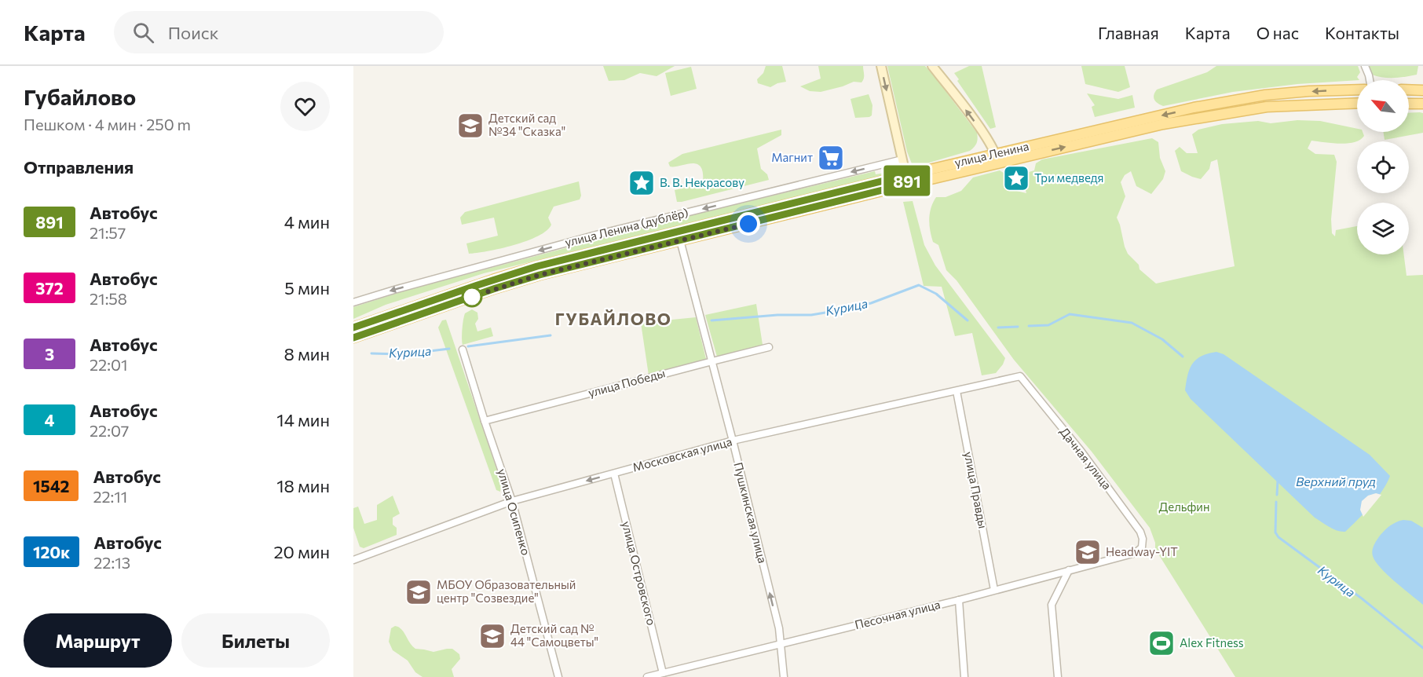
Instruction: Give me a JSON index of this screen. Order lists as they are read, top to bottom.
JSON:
{
  "streets": {
    "main road": ["улица Ленина"],
    "street": [
      "улица Ленина (дублёр)",
      "улица Победы",
      "Московская улица",
      "Дачная улица",
      "улица Правды",
      "улица Осипенко",
      "Пушкинская улица",
      "улица Островского",
      "Песочная улица"
    ]
  },
  "crossings": [
    ["улица Ленина", "Пушкинская улица"],
    ["улица Победы", "улица Осипенко"],
    ["улица Победы", "Пушкинская улица"],
    ["Московская улица", "Дачная улица"],
    ["Московская улица", "улица Правды"],
    ["Московская улица", "улица Осипенко"],
    ["Московская улица", "Пушкинская улица"],
    ["Московская улица", "улица Островского"],
    ["Дачная улица", "Песочная улица"],
    ["улица Правды", "Песочная улица"],
    ["Пушкинская улица", "Песочная улица"],
    ["улица Островского", "Песочная улица"]
  ],
  "one_way": ["улица Ленина (дублёр)", "Пушкинская улица"],
  "districts": ["ГУБАЙЛОВО"],
  "water": ["Курица", "Верхний пруд"],
  "parks": ["Дельфин"],
  "places": {
    "school or university": [
      "Детский сад №34 \"Сказка\"",
      "Headway-YIT",
      "МБОУ Образовательный центр \"Созвездие\"",
      "Детский сад № 44 \"Самоцветы\""
    ],
    "supermarket": ["Магнит"],
    "place": ["Три медведя", "В. В. Некрасову"],
    "sports": ["Alex Fitness"]
  },
  "lines": ["bus line 891"],
  "north": "top left",
  "page": {
    "header": "Карта",
    "search": "Поиск",
    "nav": [
      "Главная",
      "Карта",
      "О нас",
      "Контакты"
    ],
    "heading": [
      ["Губайлово", "Пешком · 4 мин · 250 m"],
      "Отправления"
    ],
    "on_map": "891",
    "list": [
      {
        "mark": "891",
        "name": "Автобус",
        "note": "21:57",
        "value": "4 мин"
      },
      {
        "mark": "372",
        "name": "Автобус",
        "note": "21:58",
        "value": "5 мин"
      },
      {
        "mark": "3",
        "name": "Автобус",
        "note": "22:01",
        "value": "8 мин"
      },
      {
        "mark": "4",
        "name": "Автобус",
        "note": "22:07",
        "value": "14 мин"
      },
      {
        "mark": "1542",
        "name": "Автобус",
        "note": "22:11",
        "value": "18 мин"
      },
      {
        "mark": "120к",
        "name": "Автобус",
        "note": "22:13",
        "value": "20 мин"
      }
    ],
    "buttons": ["Маршрут", "Билеты"]
  }
}
